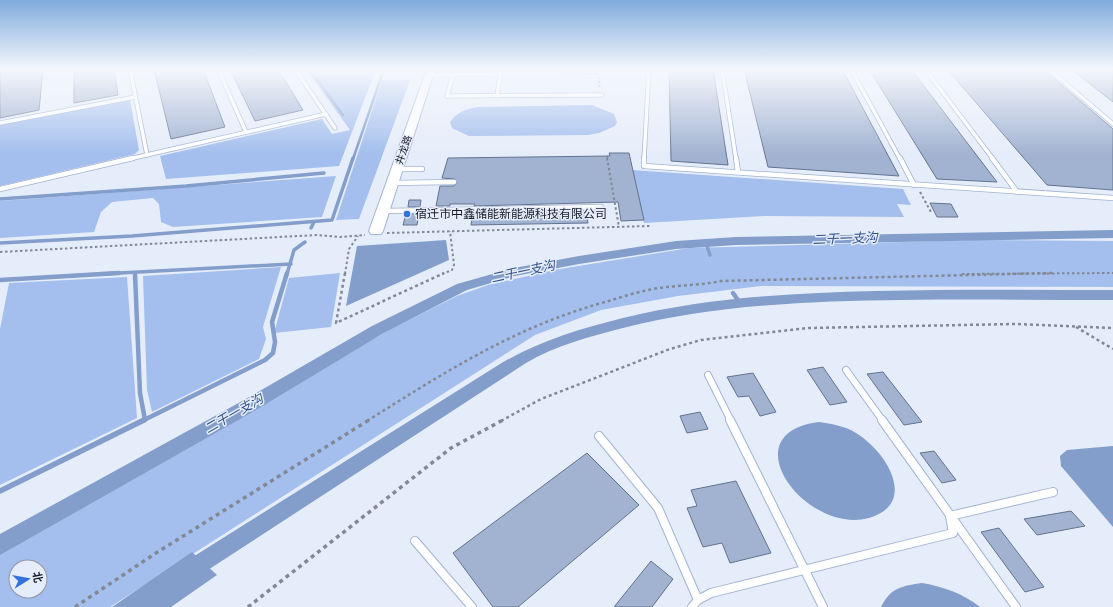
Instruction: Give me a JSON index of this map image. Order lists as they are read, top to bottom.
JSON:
{
  "streets": {
    "street": ["井龙路"]
  },
  "water": ["二干一支沟"],
  "places": ["宿迁市中鑫储能新能源科技有限公司"],
  "north": "right"
}
